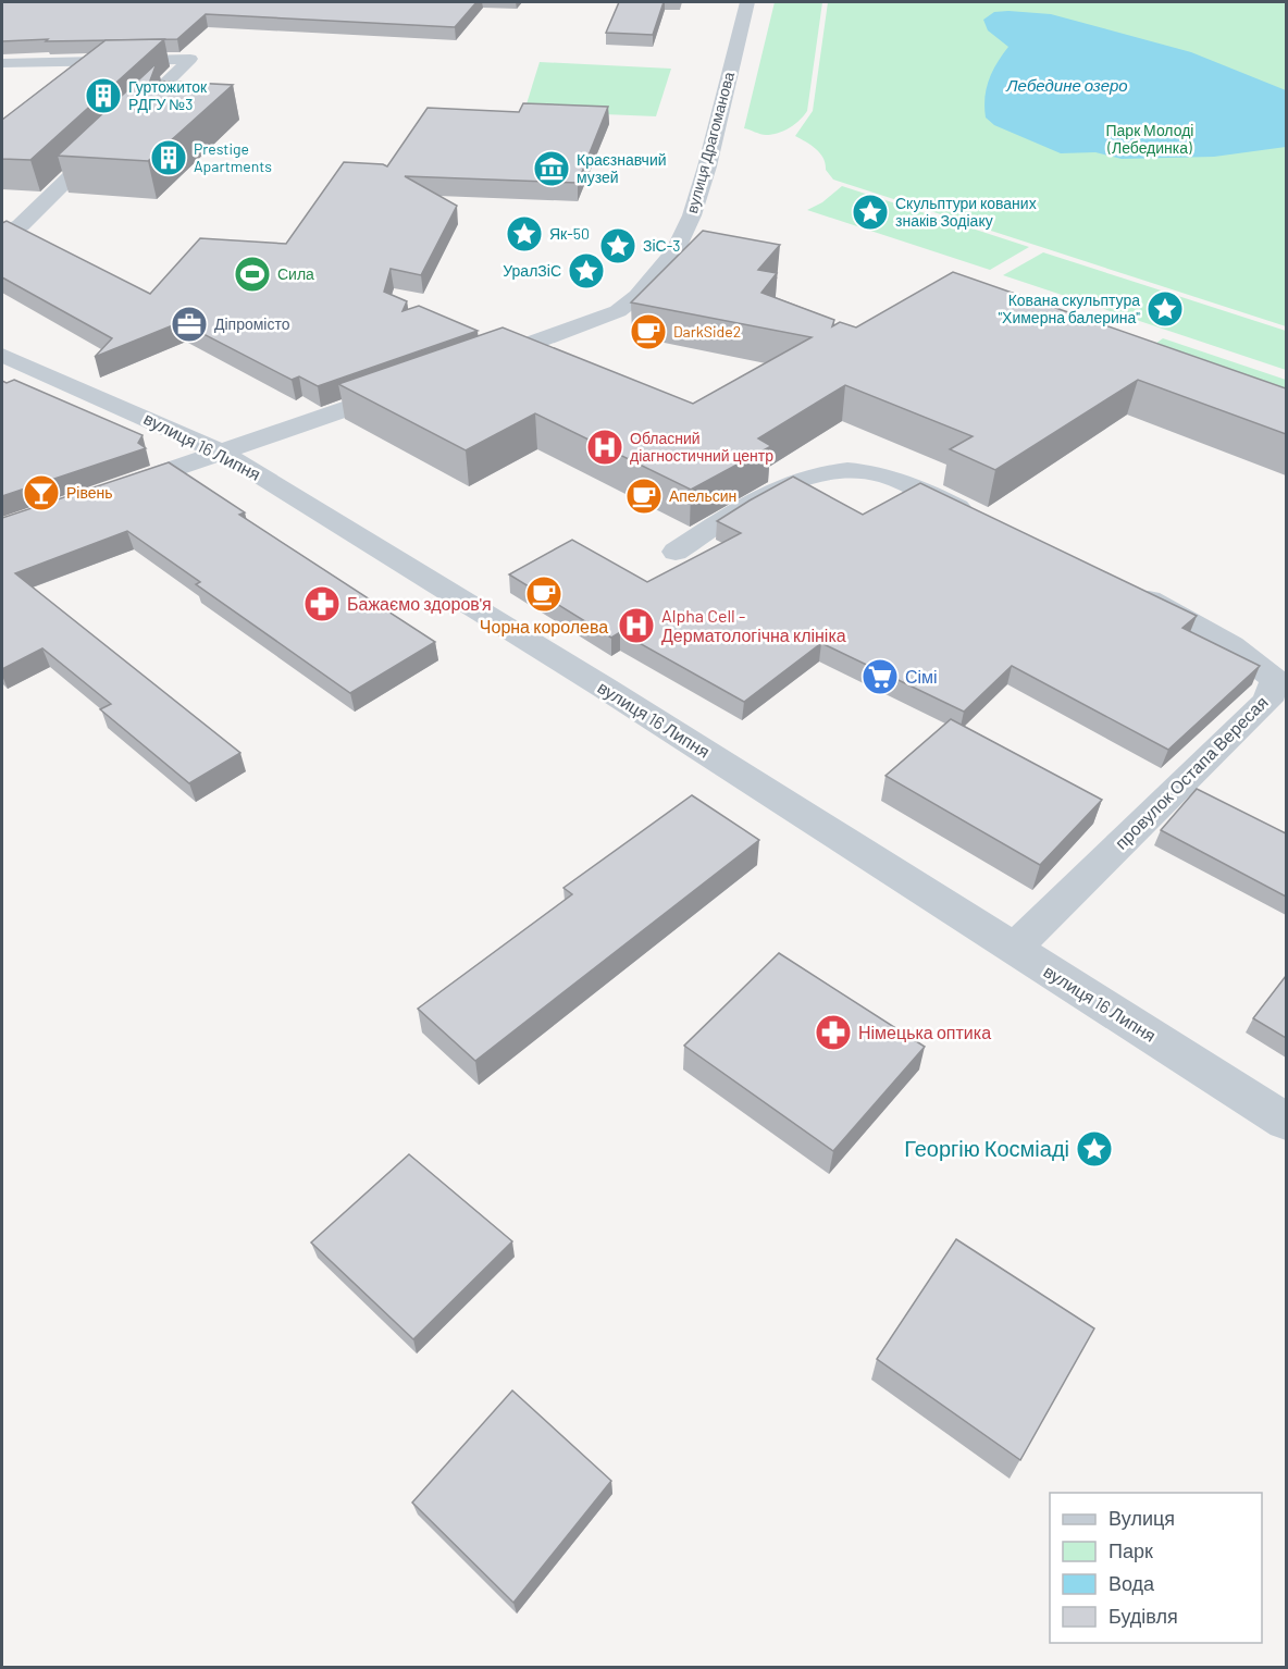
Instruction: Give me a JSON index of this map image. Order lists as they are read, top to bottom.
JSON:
{
  "streets": {
    "street": ["вулиця Драгоманова", "вулиця 16 Липня", "провулок Остапа Вересая"]
  },
  "crossings": [
    ["вулиця 16 Липня", "провулок Остапа Вересая"]
  ],
  "water": ["Лебедине озеро"],
  "parks": ["Парк Молоді (Лебединка)"],
  "places": {
    "building": ["Гуртожиток РДГУ №3", "Prestige Apartments"],
    "museum": ["Краєзнавчий музей"],
    "place": [
      "Скульптури кованих знаків Зодіаку",
      "Як-50",
      "ЗіС-3",
      "УралЗіС",
      "Кована скульптура \"Химерна балерина\"",
      "Георгію Косміаді"
    ],
    "sports": ["Сила"],
    "office": ["Діпромісто"],
    "cafe": ["DarkSide2", "Апельсин", "Чорна королева"],
    "hospital": ["Обласний діагностичний центр", "Alpha Cell - Дерматологічна клініка"],
    "bar": ["Рівень"],
    "pharmacy": ["Бажаємо здоров'я", "Німецька оптика"],
    "supermarket": ["Сімі"]
  },
  "legend": [
    "Вулиця",
    "Парк",
    "Вода",
    "Будівля"
  ]
}
